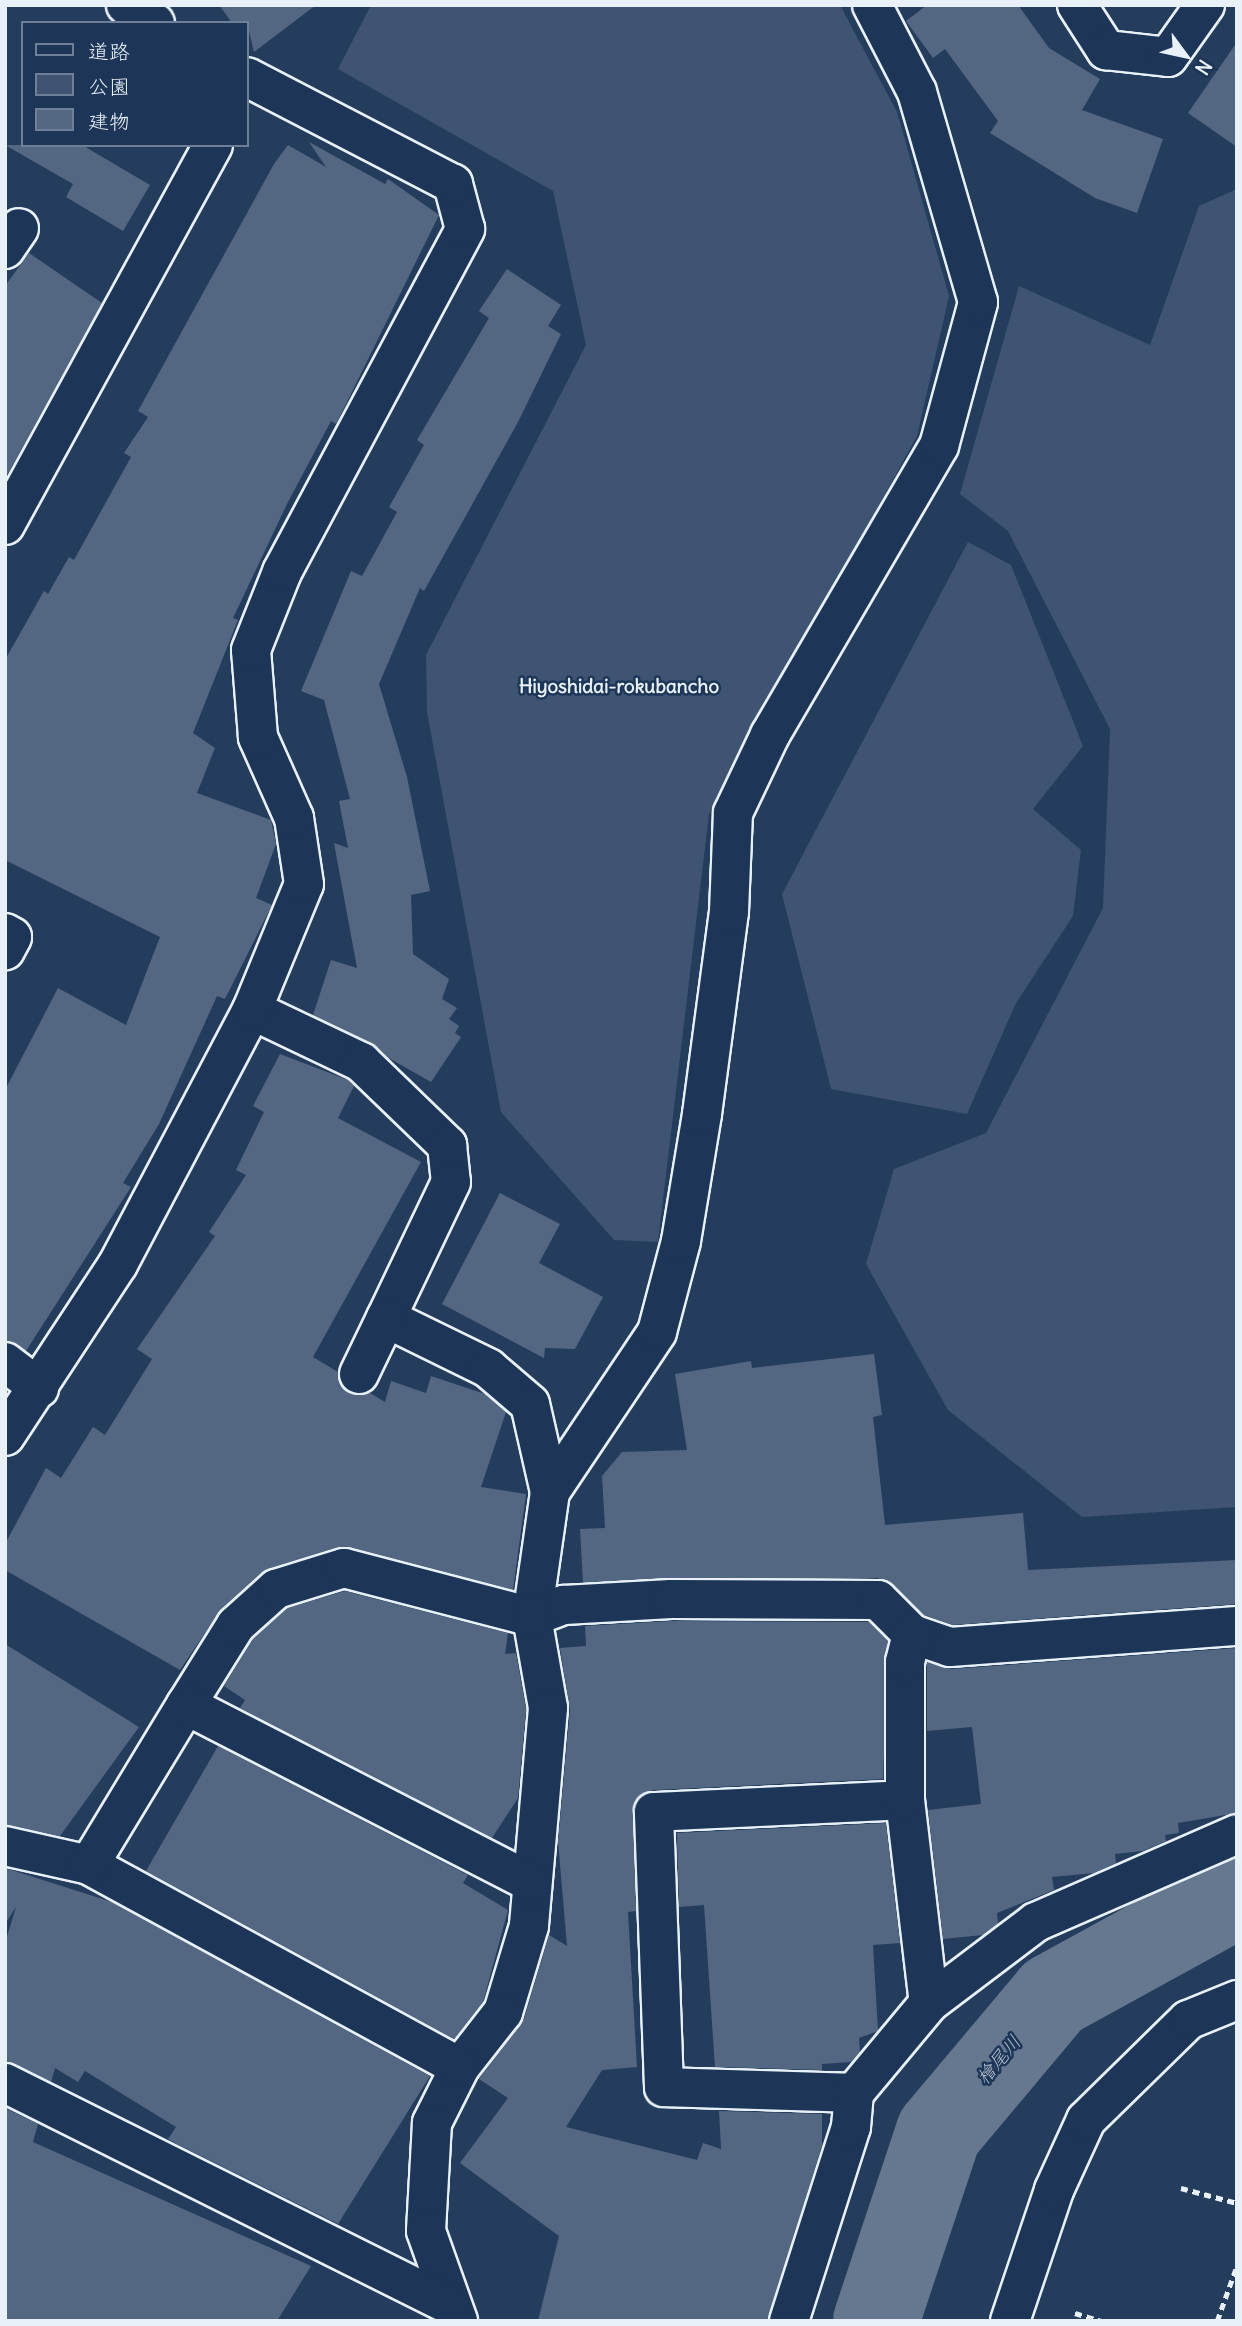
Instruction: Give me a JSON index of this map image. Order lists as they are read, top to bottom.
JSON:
{
  "districts": ["Hiyoshidai-rokubancho"],
  "water": ["檜尾川"],
  "legend": ["道路", "公園", "建物"],
  "north": "bottom right"
}
